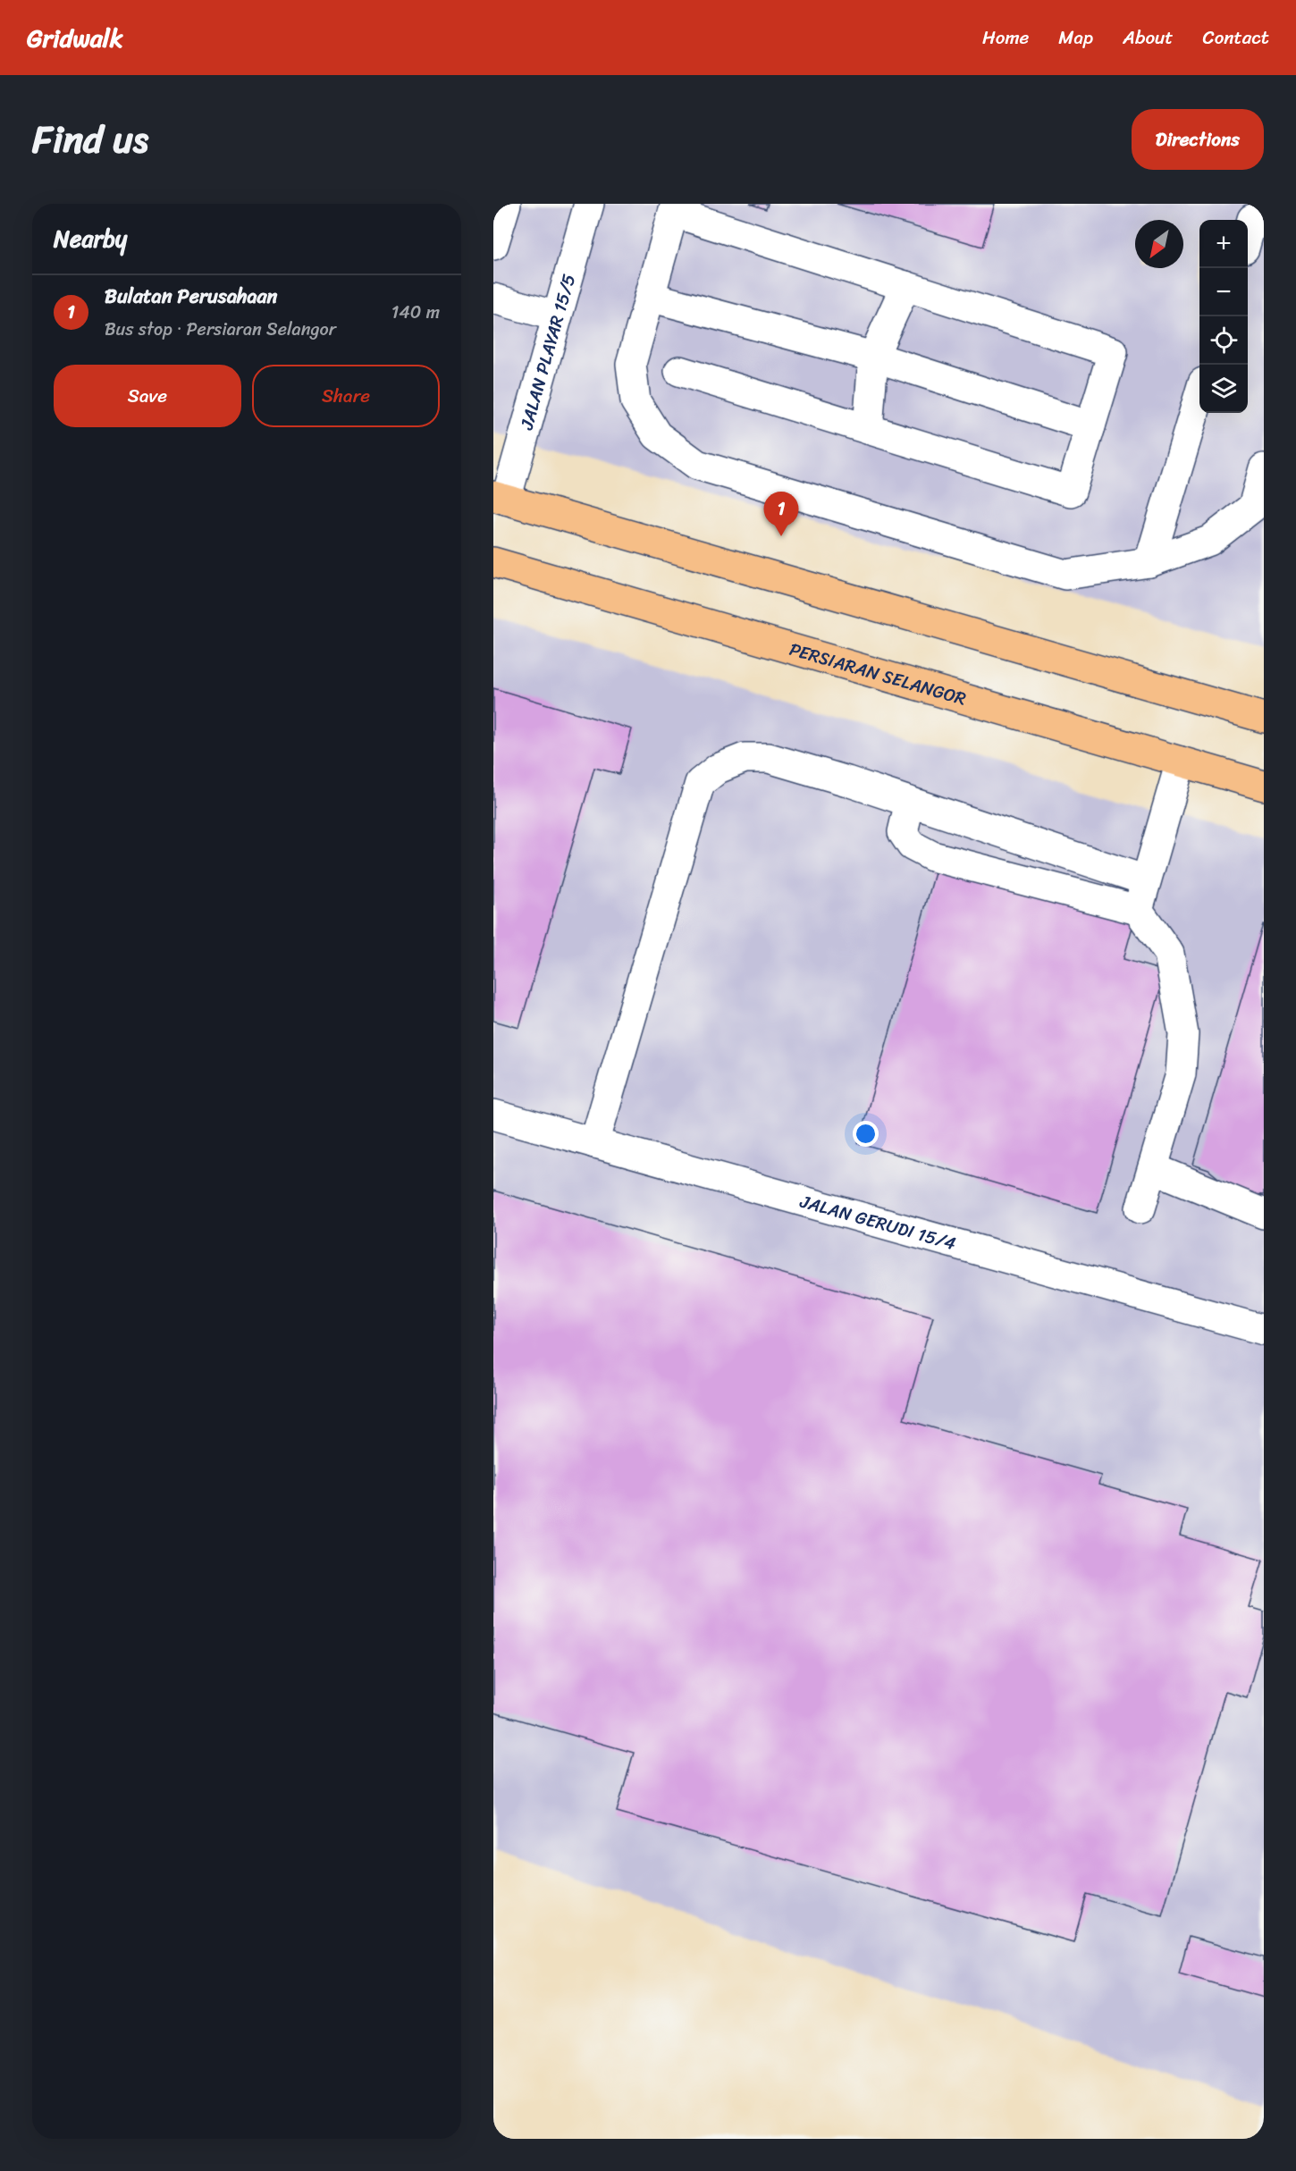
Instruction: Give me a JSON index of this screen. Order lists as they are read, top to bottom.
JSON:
{
  "streets": {
    "main road": ["PERSIARAN SELANGOR"],
    "street": ["JALAN PLAYAR 15/5", "JALAN GERUDI 15/4"]
  },
  "north": "bottom left",
  "page": {
    "header": "Gridwalk",
    "nav": [
      "Home",
      "Map",
      "About",
      "Contact"
    ],
    "title": "Find us",
    "buttons": [
      "Directions",
      ["Save", "Share"]
    ],
    "heading": "Nearby",
    "map_buttons": ["+", "−"],
    "list": [
      {
        "mark": "1",
        "name": "Bulatan Perusahaan",
        "note": "Bus stop · Persiaran Selangor",
        "value": "140 m"
      }
    ],
    "pins": "1"
  }
}
